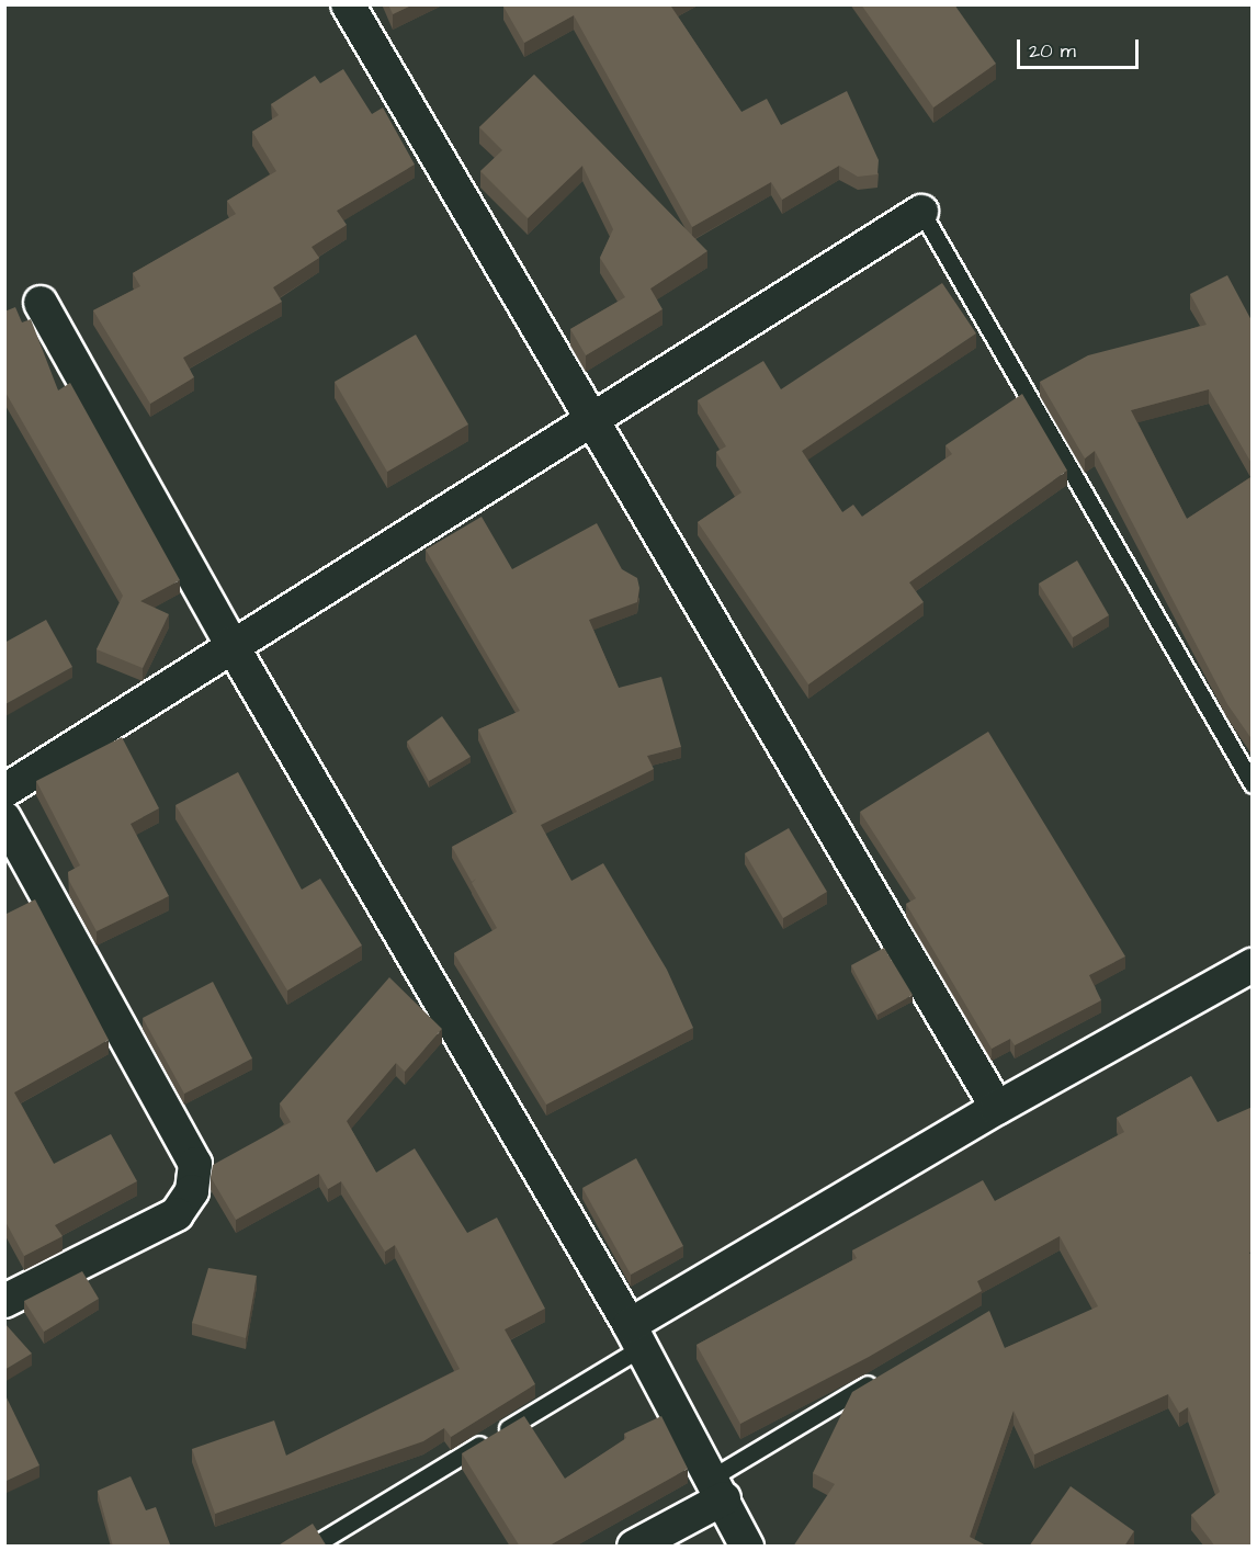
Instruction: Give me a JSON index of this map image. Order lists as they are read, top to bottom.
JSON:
{
  "scale_bar": "20 m"
}
